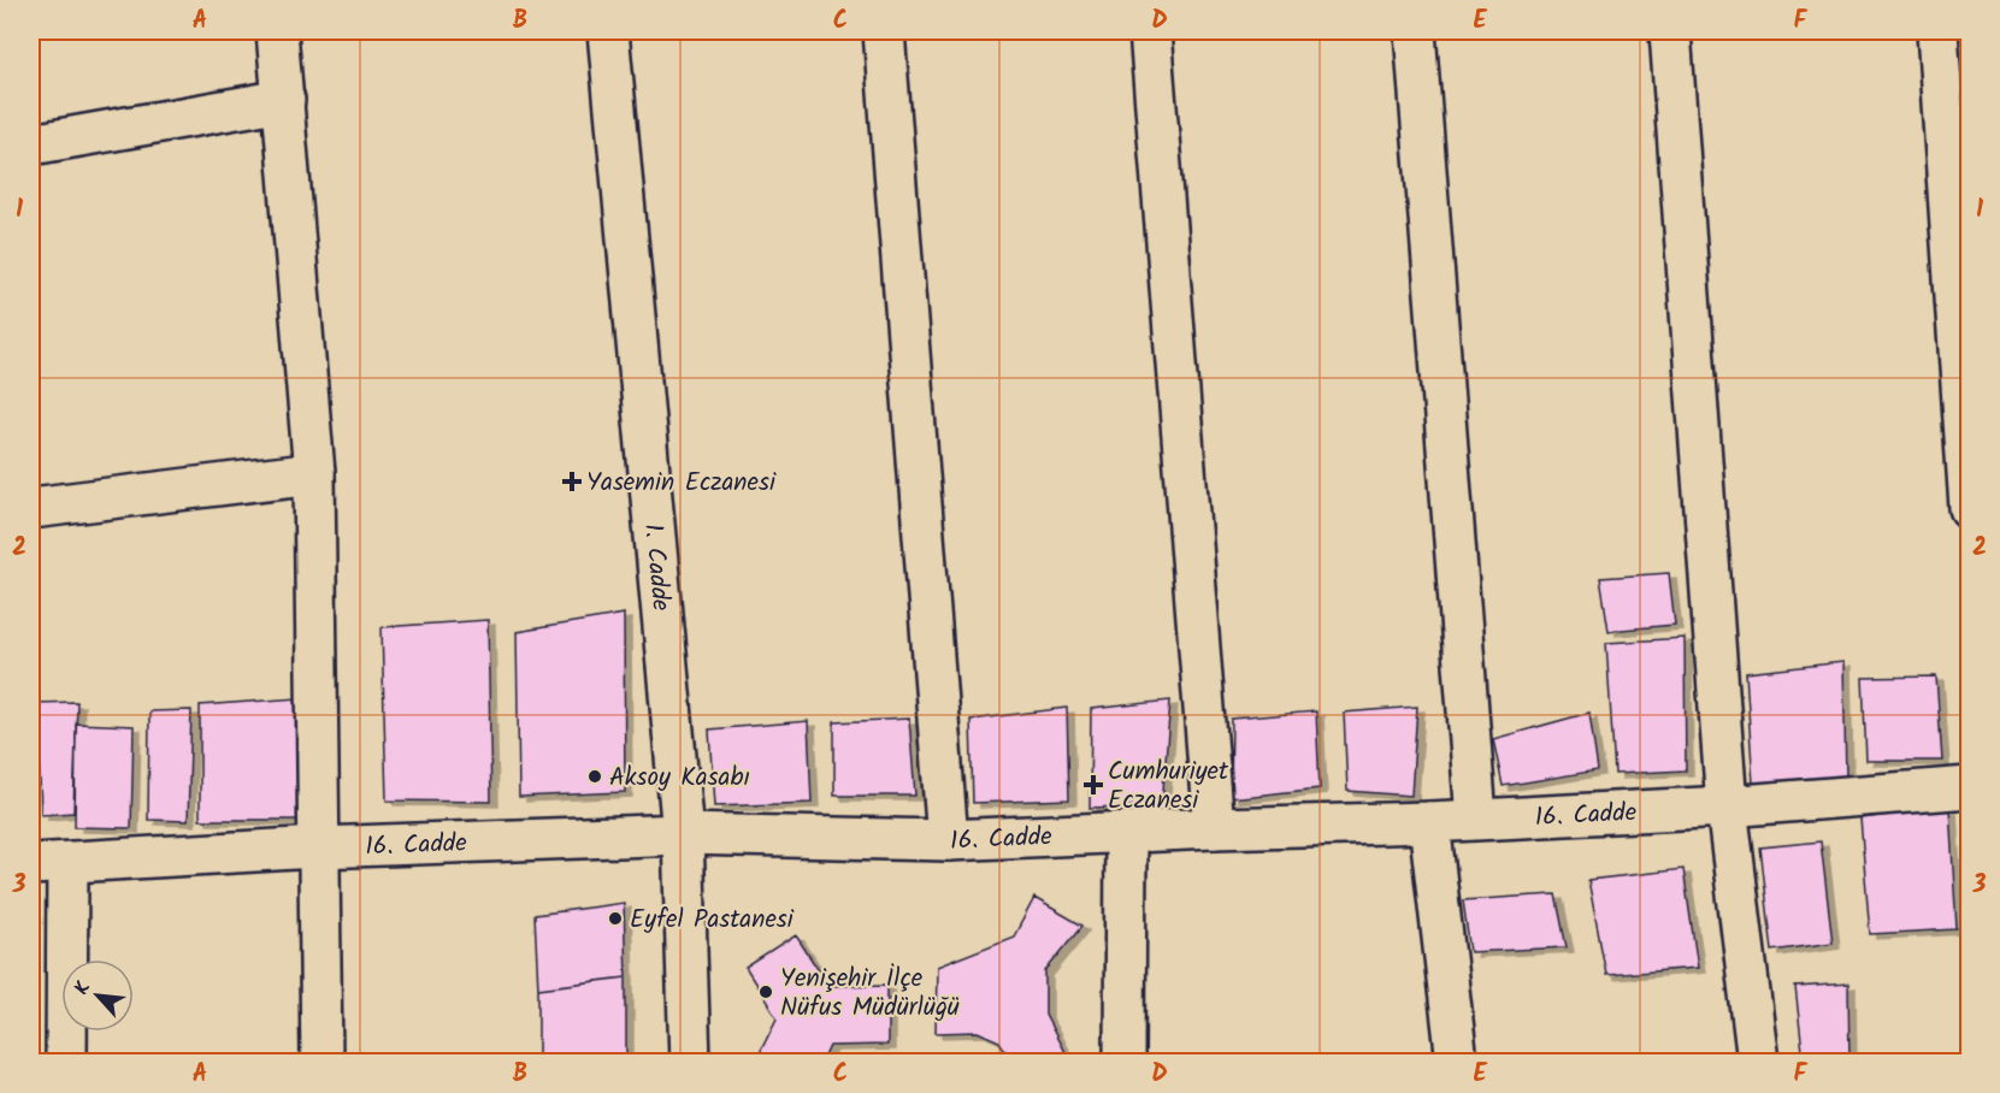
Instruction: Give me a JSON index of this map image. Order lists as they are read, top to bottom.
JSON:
{
  "streets": {
    "street": ["1. Cadde", "16. Cadde"]
  },
  "crossings": [
    ["1. Cadde", "16. Cadde"]
  ],
  "places": {
    "health": ["Yasemin Eczanesi", "Cumhuriyet Eczanesi"],
    "other": ["Aksoy Kasabı", "Eyfel Pastanesi", "Yenişehir İlçe Nüfus Müdürlüğü"]
  },
  "north": "top left",
  "grid": {
    "columns": [
      "A",
      "B",
      "C",
      "D",
      "E",
      "F"
    ],
    "rows": ["1", "2", "3"]
  }
}
